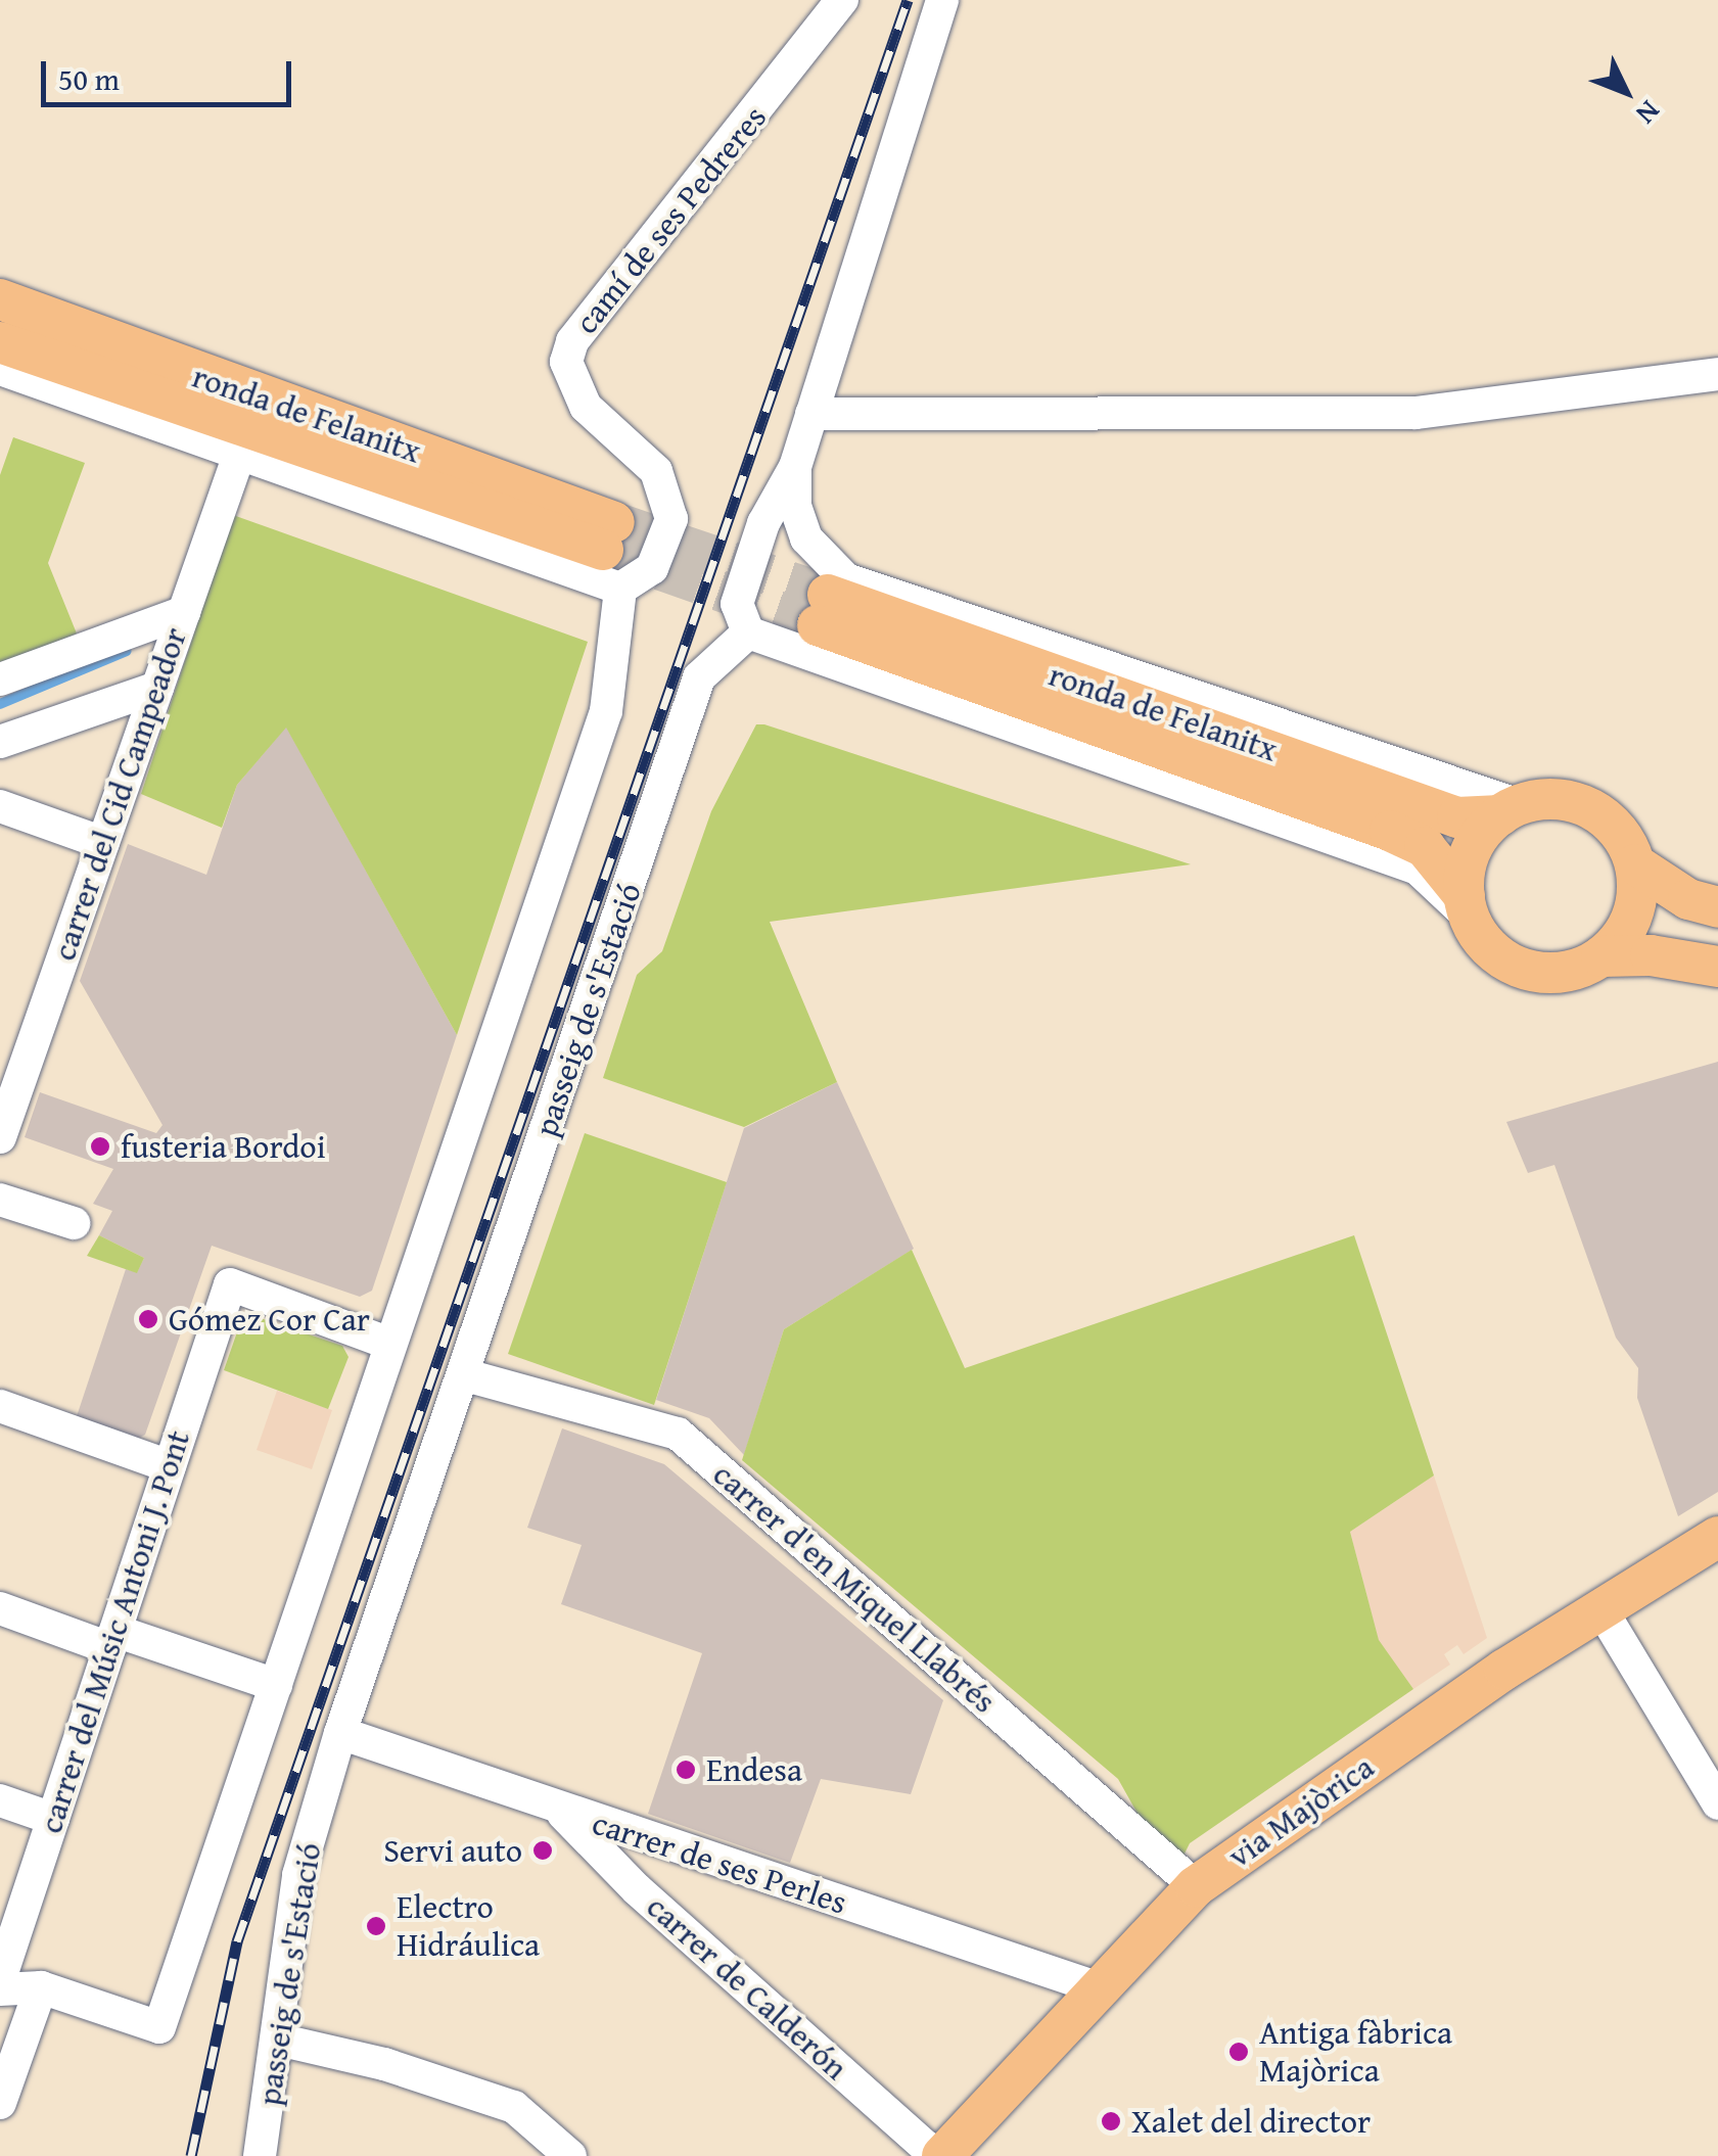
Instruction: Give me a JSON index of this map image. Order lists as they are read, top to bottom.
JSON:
{
  "streets": {
    "main road": ["ronda de Felanitx", "via Majòrica"],
    "street": [
      "camí de ses Pedreres",
      "carrer del Cid Campeador",
      "passeig de s'Estació",
      "carrer d'en Miquel Llabrés",
      "carrer del Músic Antoni J. Pont",
      "carrer de ses Perles",
      "carrer de Calderón"
    ]
  },
  "crossings": [
    ["passeig de s'Estació", "carrer d'en Miquel Llabrés"],
    ["passeig de s'Estació", "carrer de ses Perles"],
    ["carrer d'en Miquel Llabrés", "via Majòrica"],
    ["via Majòrica", "carrer de ses Perles"],
    ["via Majòrica", "carrer de Calderón"],
    ["carrer de ses Perles", "carrer de Calderón"]
  ],
  "places": [
    "fusteria Bordoi",
    "Gómez Cor Car",
    "Endesa",
    "Servi auto",
    "Electro Hidráulica",
    "Antiga fàbrica Majòrica",
    "Xalet del director"
  ],
  "scale_bar": "50 m",
  "north": "bottom right"
}
